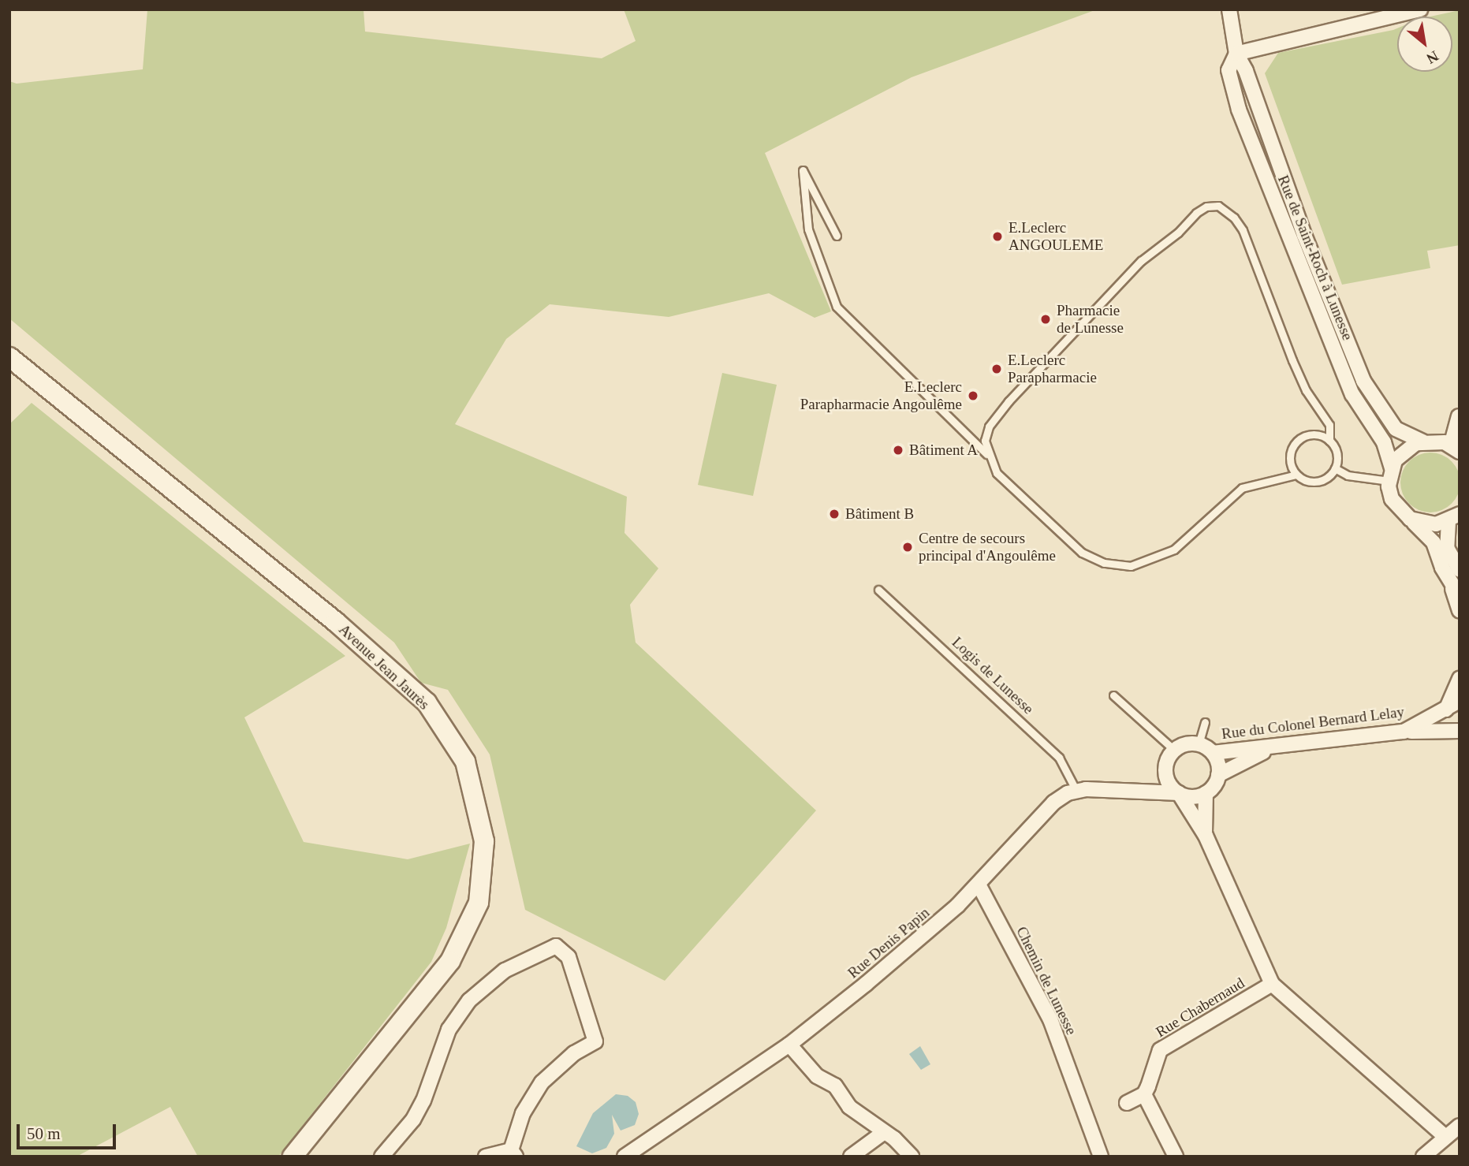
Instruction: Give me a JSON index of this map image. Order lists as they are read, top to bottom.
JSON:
{
  "streets": {
    "main road": ["Avenue Jean Jaurès"],
    "street": [
      "Rue de Saint-Roch à Lunesse",
      "Rue du Colonel Bernard Lelay",
      "Rue Denis Papin",
      "Chemin de Lunesse",
      "Rue Chabernaud"
    ],
    "lane": ["Logis de Lunesse"]
  },
  "crossings": [
    ["Logis de Lunesse", "Rue Denis Papin"],
    ["Rue du Colonel Bernard Lelay", "Rue Denis Papin"],
    ["Rue Denis Papin", "Chemin de Lunesse"]
  ],
  "places": [
    "E.Leclerc ANGOULEME",
    "Pharmacie de Lunesse",
    "E.Leclerc Parapharmacie",
    "E.Leclerc Parapharmacie Angoulême",
    "Bâtiment A",
    "Bâtiment B",
    "Centre de secours principal d'Angoulême"
  ],
  "scale_bar": "50 m",
  "north": "bottom right"
}
